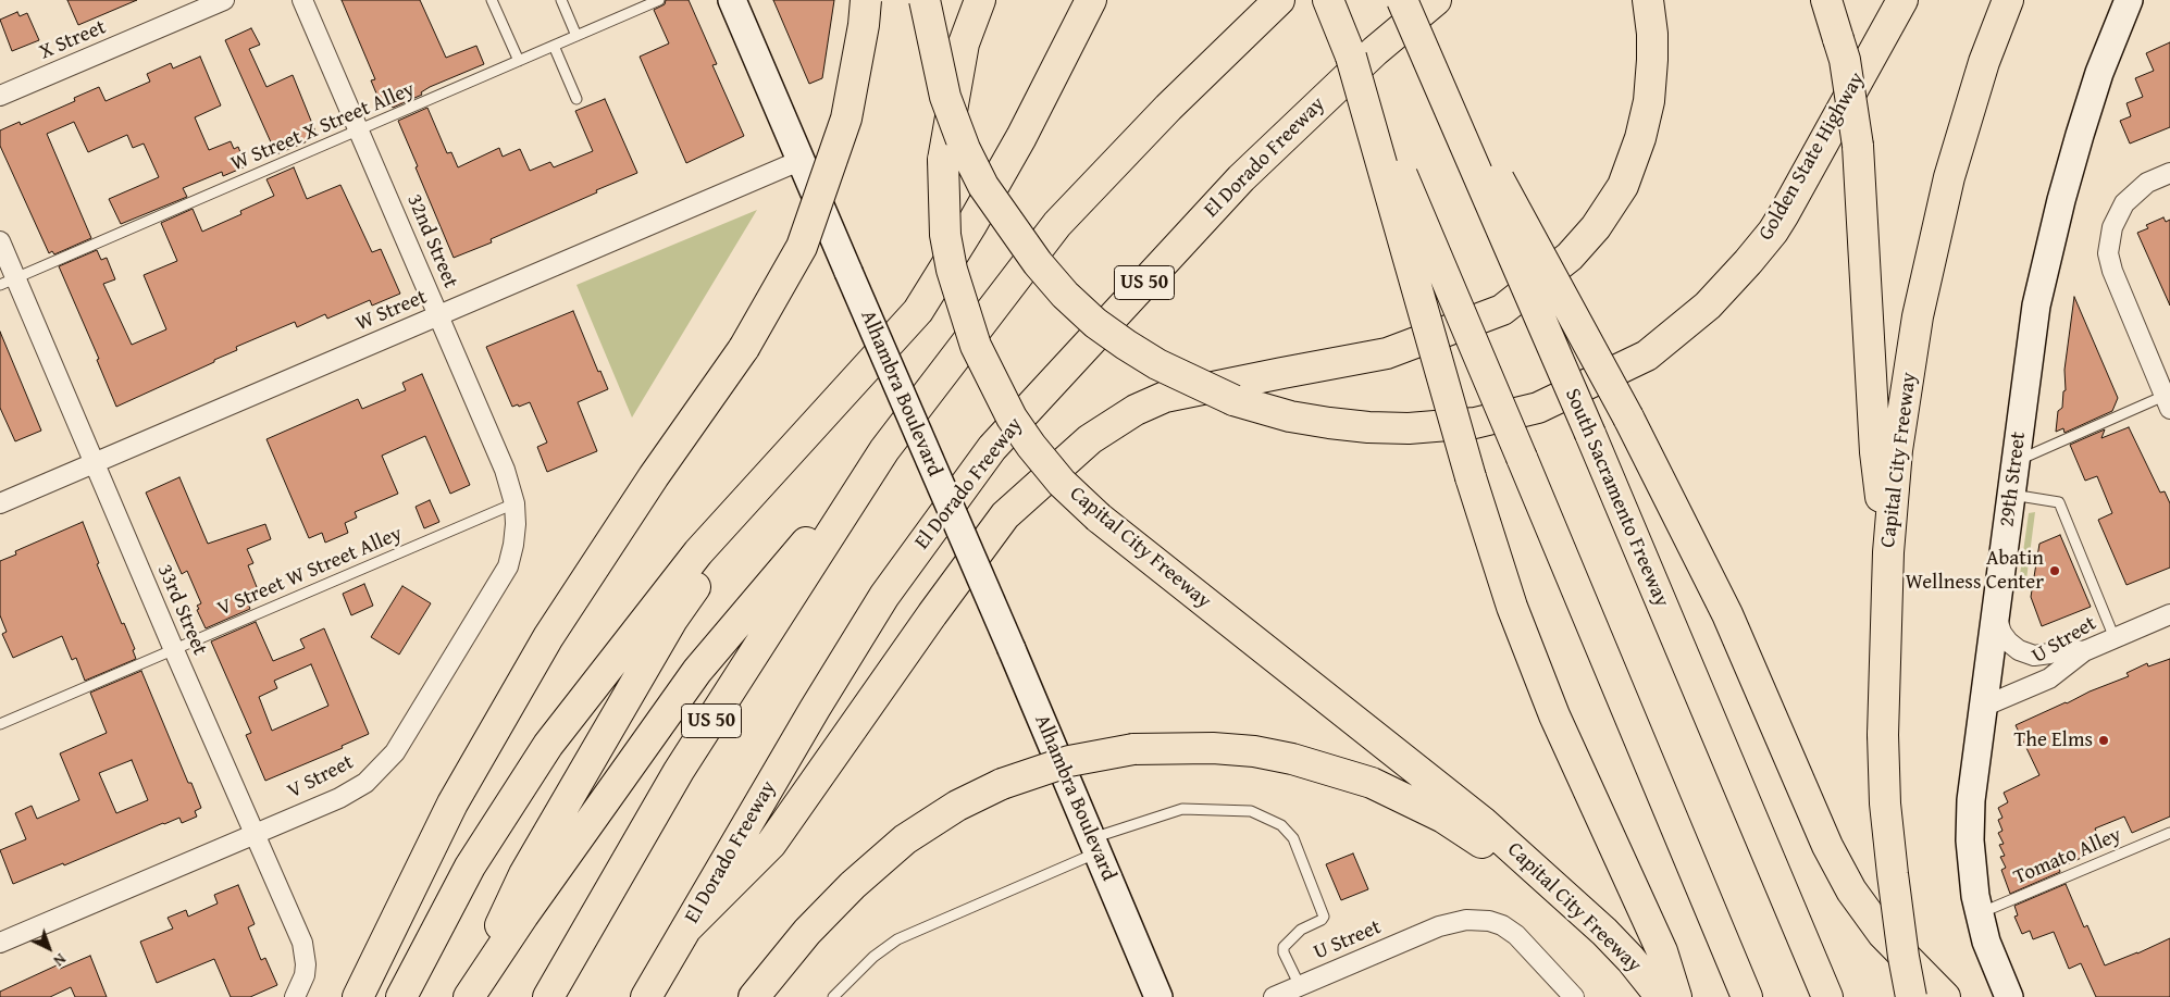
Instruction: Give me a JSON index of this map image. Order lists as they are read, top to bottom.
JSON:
{
  "streets": {
    "highway": [
      "Golden State Highway",
      "El Dorado Freeway",
      "US 50",
      "Capital City Freeway",
      "South Sacramento Freeway"
    ],
    "main road": ["Alhambra Boulevard", "29th Street"],
    "street": [
      "X Street",
      "32nd Street",
      "W Street",
      "33rd Street",
      "U Street",
      "V Street"
    ],
    "lane": ["W Street X Street Alley", "V Street W Street Alley", "Tomato Alley"]
  },
  "crossings": [
    ["W Street X Street Alley", "32nd Street"],
    ["W Street X Street Alley", "33rd Street"],
    ["32nd Street", "W Street"],
    ["32nd Street", "V Street W Street Alley"],
    ["32nd Street", "V Street"],
    ["W Street", "Alhambra Boulevard"],
    ["W Street", "33rd Street"],
    ["29th Street", "U Street"],
    ["29th Street", "Tomato Alley"],
    ["V Street W Street Alley", "33rd Street"],
    ["V Street W Street Alley", "V Street"],
    ["33rd Street", "V Street"]
  ],
  "places": ["Abatin Wellness Center", "The Elms"],
  "north": "bottom right"
}
